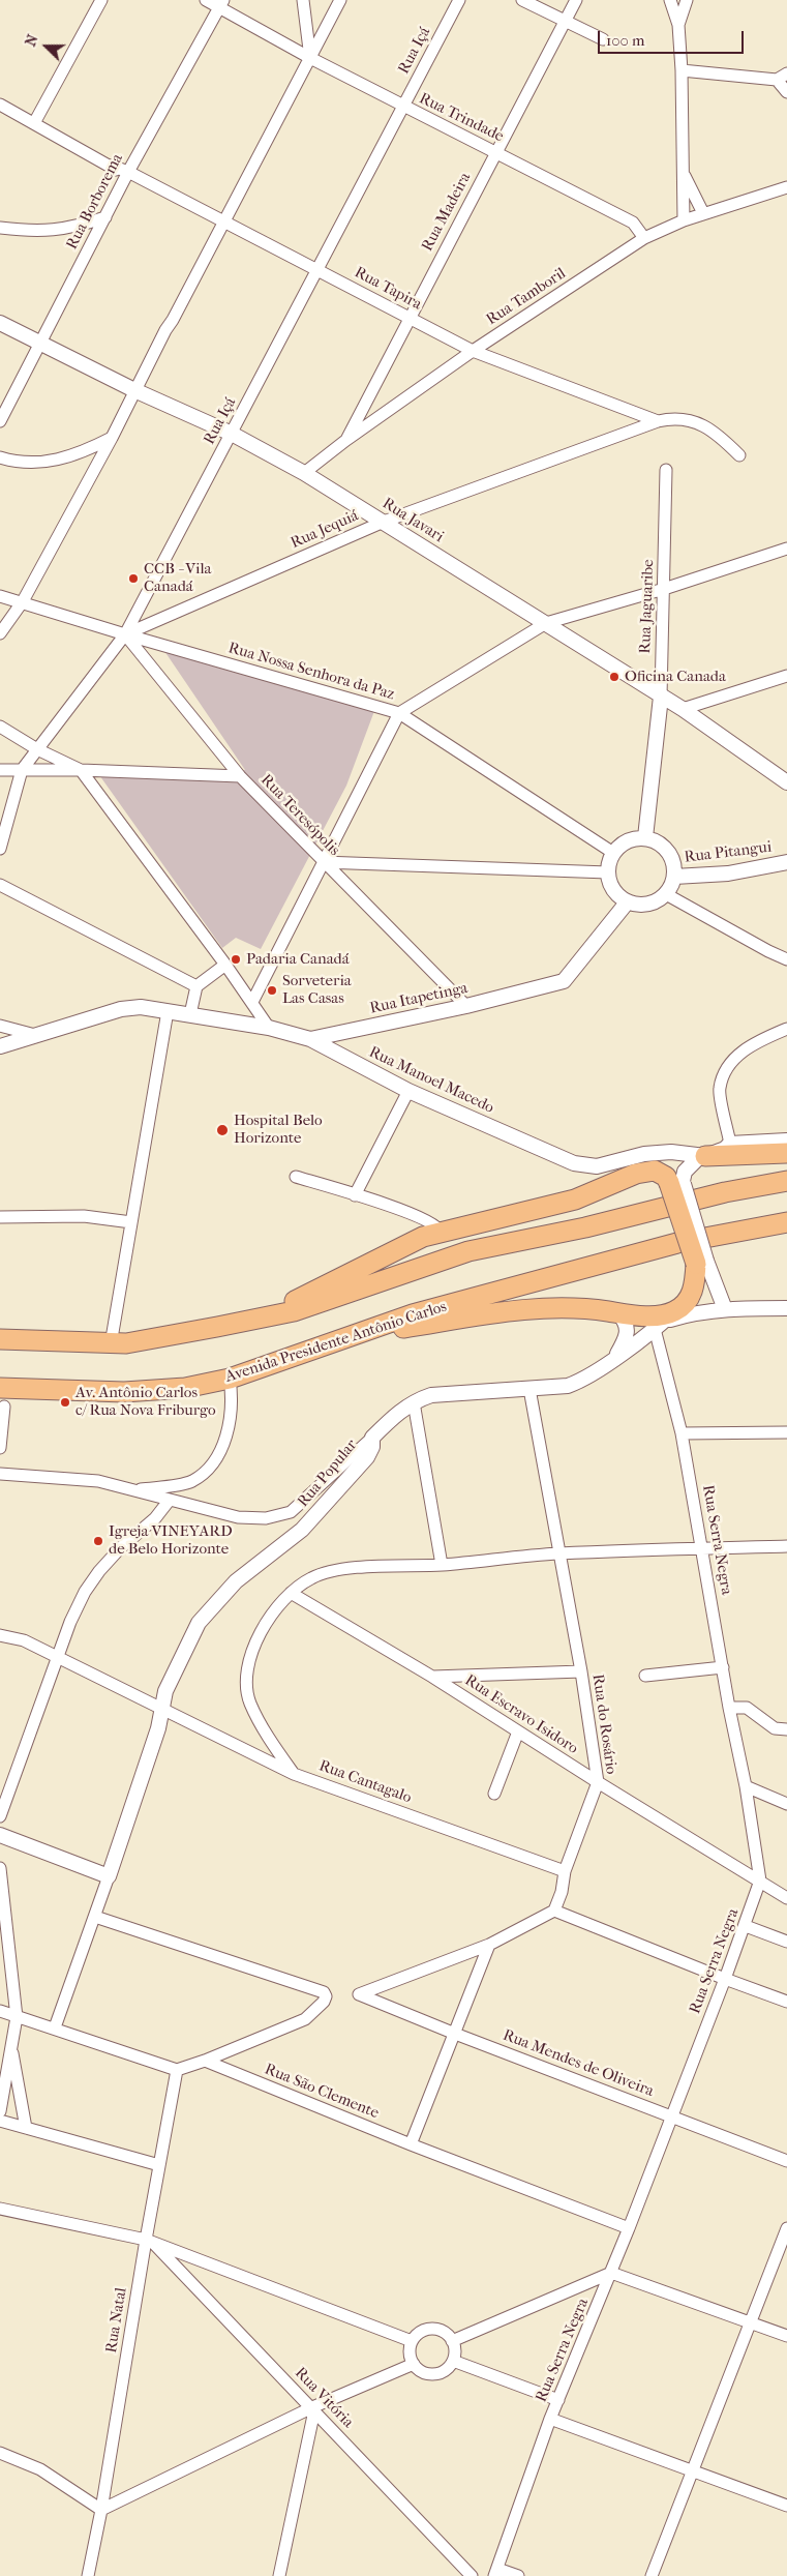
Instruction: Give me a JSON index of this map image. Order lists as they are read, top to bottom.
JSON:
{
  "streets": {
    "highway": ["Avenida Presidente Antônio Carlos"],
    "street": [
      "Rua Içá",
      "Rua Trindade",
      "Rua Borborema",
      "Rua Madeira",
      "Rua Tapira",
      "Rua Tamboril",
      "Rua Javari",
      "Rua Jequiá",
      "Rua Jaguaribe",
      "Rua Nossa Senhora da Paz",
      "Rua Teresópolis",
      "Rua Pitangui",
      "Rua Itapetinga",
      "Rua Manoel Macedo",
      "Rua Popular",
      "Rua Serra Negra",
      "Rua Escravo Isidoro",
      "Rua do Rosário",
      "Rua Cantagalo",
      "Rua Mendes de Oliveira",
      "Rua São Clemente",
      "Rua Natal",
      "Rua Vitória"
    ]
  },
  "crossings": [
    ["Rua Içá", "Rua Trindade"],
    ["Rua Içá", "Rua Tapira"],
    ["Rua Içá", "Rua Javari"],
    ["Rua Içá", "Rua Jequiá"],
    ["Rua Içá", "Rua Nossa Senhora da Paz"],
    ["Rua Içá", "Rua Teresópolis"],
    ["Rua Trindade", "Rua Borborema"],
    ["Rua Trindade", "Rua Madeira"],
    ["Rua Trindade", "Rua Tamboril"],
    ["Rua Borborema", "Rua Tapira"],
    ["Rua Borborema", "Rua Javari"],
    ["Rua Madeira", "Rua Tapira"],
    ["Rua Madeira", "Rua Tamboril"],
    ["Rua Tapira", "Rua Tamboril"],
    ["Rua Tapira", "Rua Jequiá"],
    ["Rua Tamboril", "Rua Javari"],
    ["Rua Javari", "Rua Jequiá"],
    ["Rua Javari", "Rua Jaguaribe"],
    ["Rua Jequiá", "Rua Nossa Senhora da Paz"],
    ["Rua Jequiá", "Rua Teresópolis"],
    ["Rua Jaguaribe", "Rua Nossa Senhora da Paz"],
    ["Rua Jaguaribe", "Rua Pitangui"],
    ["Rua Jaguaribe", "Rua Itapetinga"],
    ["Rua Nossa Senhora da Paz", "Rua Teresópolis"],
    ["Rua Nossa Senhora da Paz", "Rua Pitangui"],
    ["Rua Nossa Senhora da Paz", "Rua Itapetinga"],
    ["Rua Teresópolis", "Rua Itapetinga"],
    ["Rua Pitangui", "Rua Itapetinga"],
    ["Rua Itapetinga", "Rua Manoel Macedo"],
    ["Rua Popular", "Rua Serra Negra"],
    ["Rua Popular", "Rua do Rosário"],
    ["Rua Popular", "Rua Cantagalo"],
    ["Rua Serra Negra", "Rua Escravo Isidoro"],
    ["Rua Serra Negra", "Rua Mendes de Oliveira"],
    ["Rua Serra Negra", "Rua São Clemente"],
    ["Rua Escravo Isidoro", "Rua do Rosário"],
    ["Rua do Rosário", "Rua Cantagalo"],
    ["Rua Natal", "Rua Vitória"]
  ],
  "places": [
    "CCB - Vila Canadá",
    "Oficina Canada",
    "Padaria Canadá",
    "Sorveteria Las Casas",
    "Hospital Belo Horizonte",
    "Av. Antônio Carlos c/ Rua Nova Friburgo",
    "Igreja VINEYARD de Belo Horizonte"
  ],
  "scale_bar": "100 m",
  "north": "left"
}
